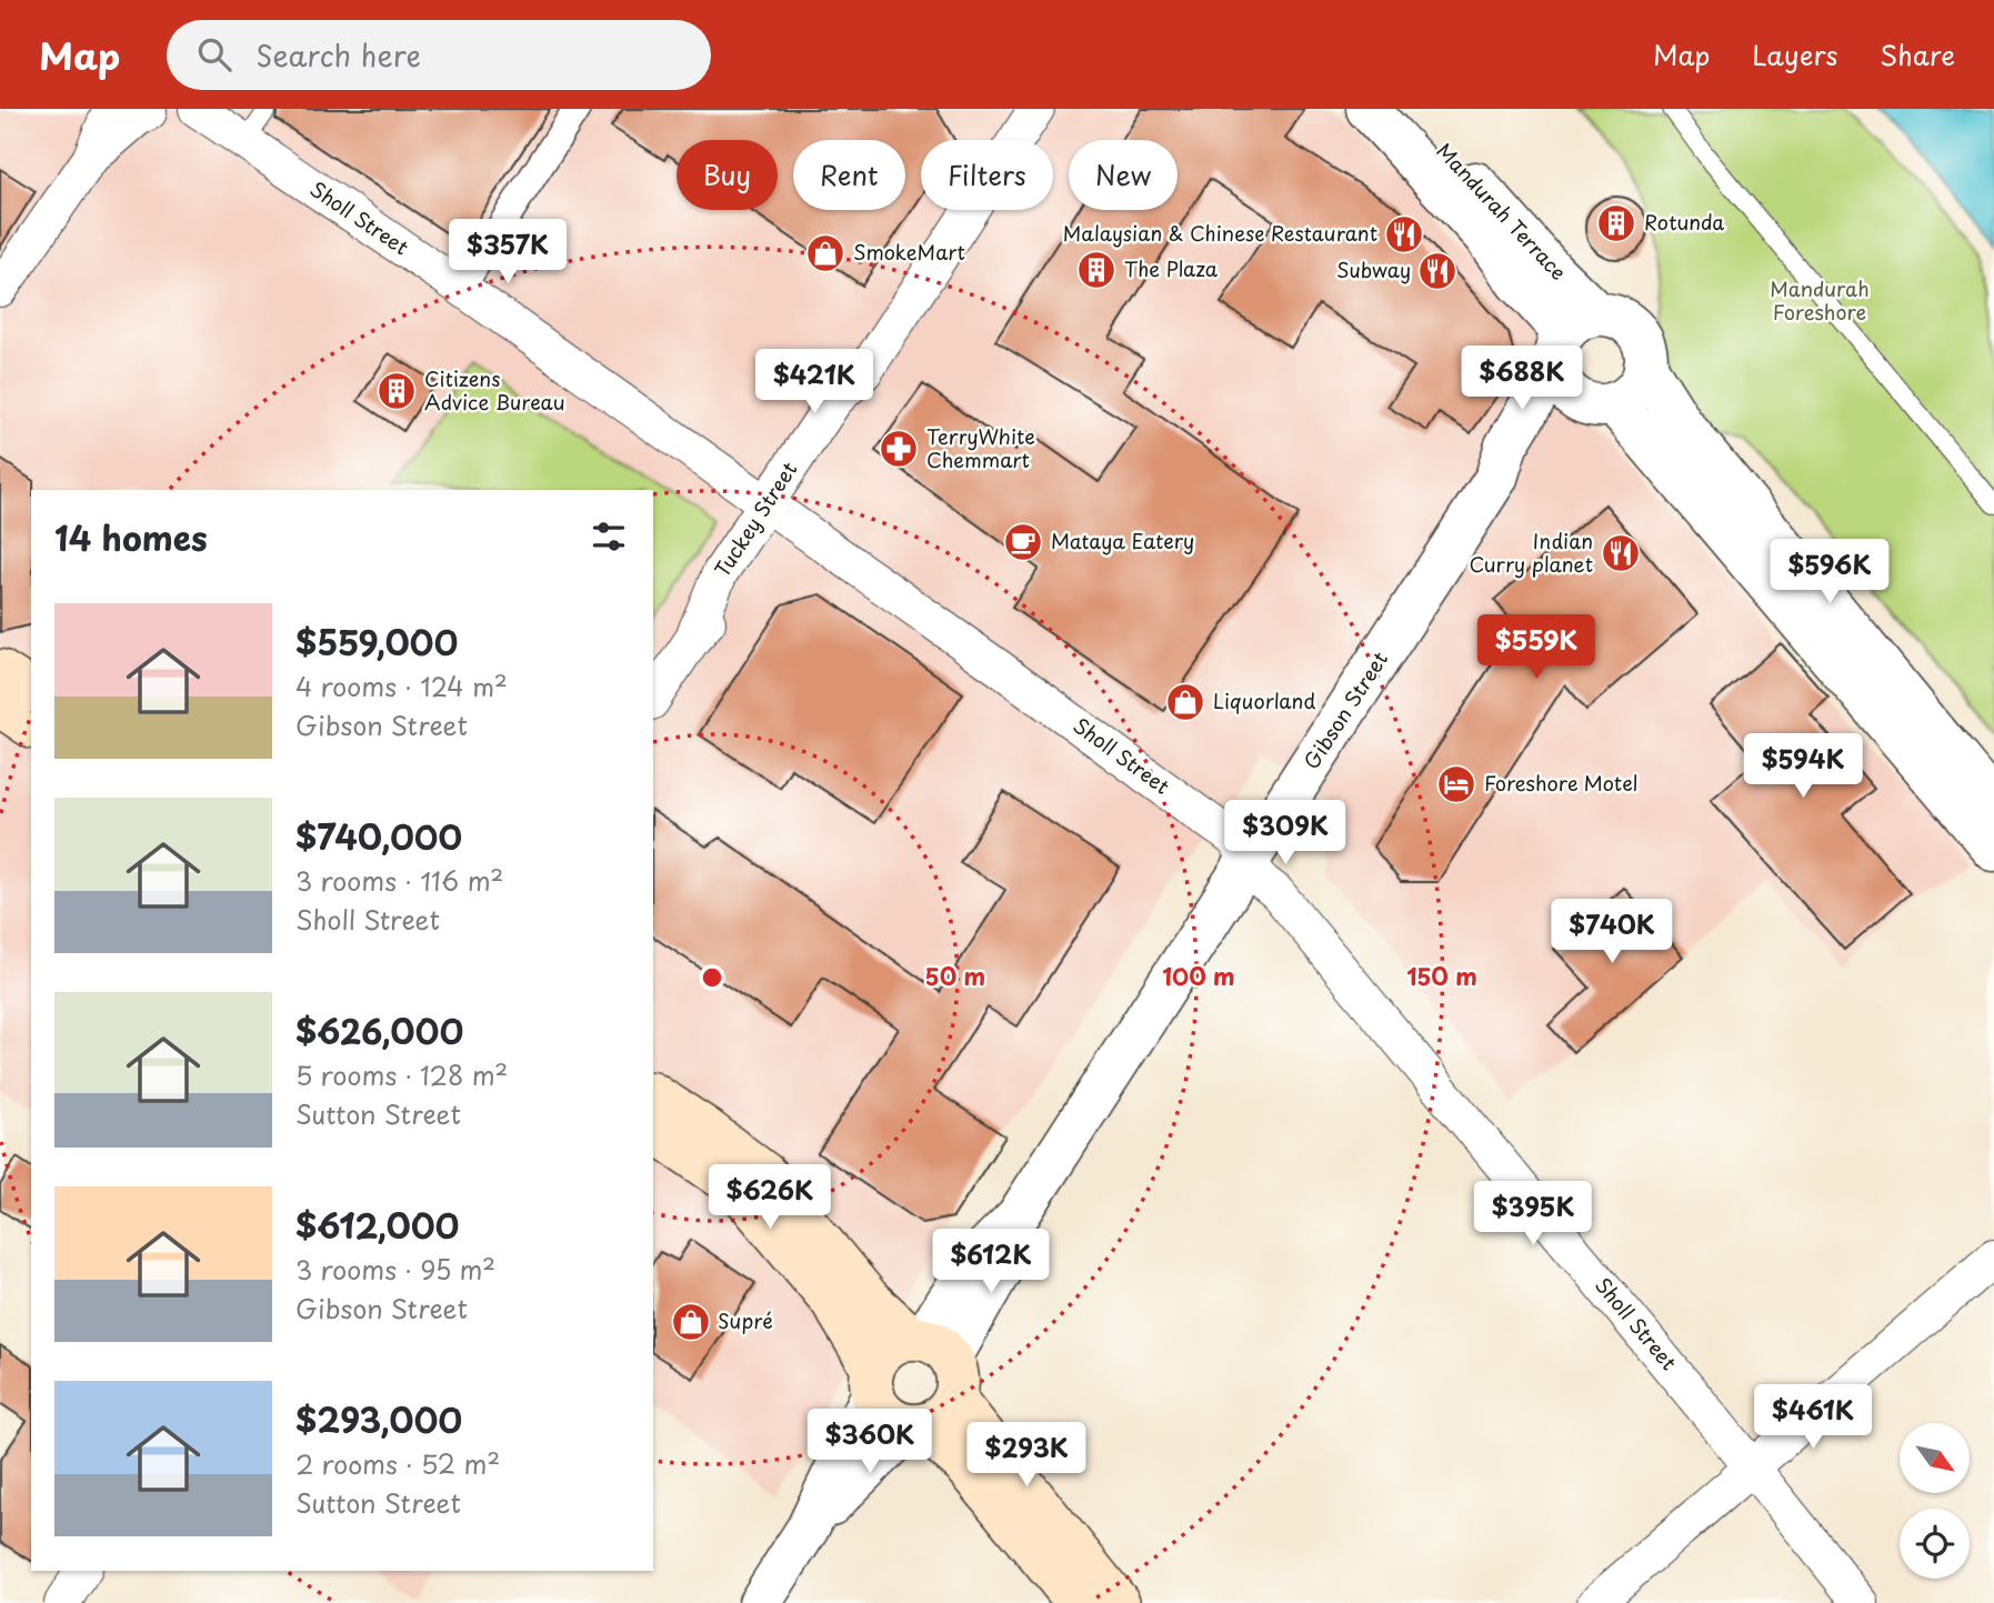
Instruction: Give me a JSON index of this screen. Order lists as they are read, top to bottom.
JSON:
{
  "streets": {
    "street": [
      "Mandurah Terrace",
      "Sholl Street",
      "Tuckey Street",
      "Gibson Street"
    ]
  },
  "crossings": [
    ["Mandurah Terrace", "Gibson Street"],
    ["Sholl Street", "Tuckey Street"],
    ["Sholl Street", "Gibson Street"]
  ],
  "parks": ["Mandurah Foreshore"],
  "places": {
    "building": ["Rotunda", "The Plaza", "Citizens Advice Bureau"],
    "restaurant": ["Malaysian & Chinese Restaurant", "Subway", "Indian Curry planet"],
    "shop": ["SmokeMart", "Liquorland", "Supré"],
    "pharmacy": ["TerryWhite Chemmart"],
    "cafe": ["Mataya Eatery"],
    "hotel": ["Foreshore Motel"]
  },
  "north": "bottom right",
  "page": {
    "header": "Map",
    "search": "Search here",
    "nav": ["Map", "Layers", "Share"],
    "chip": [
      "Buy",
      "Rent",
      "Filters",
      "New"
    ],
    "price": [
      "$357K",
      "$688K",
      "$421K",
      "$596K",
      "$559K",
      "$594K",
      "$309K",
      "$740K",
      "$626K",
      "$395K",
      "$612K",
      "$461K",
      "$360K",
      "$293K"
    ],
    "heading": "14 homes",
    "list": [
      {
        "name": "$559,000",
        "note": "4 rooms · 124 m² · Gibson Street"
      },
      {
        "name": "$740,000",
        "note": "3 rooms · 116 m² · Sholl Street"
      },
      {
        "name": "$626,000",
        "note": "5 rooms · 128 m² · Sutton Street"
      },
      {
        "name": "$612,000",
        "note": "3 rooms · 95 m² · Gibson Street"
      },
      {
        "name": "$293,000",
        "note": "2 rooms · 52 m² · Sutton Street"
      }
    ]
  },
  "rings": ["50 m", "100 m", "150 m"]
}
